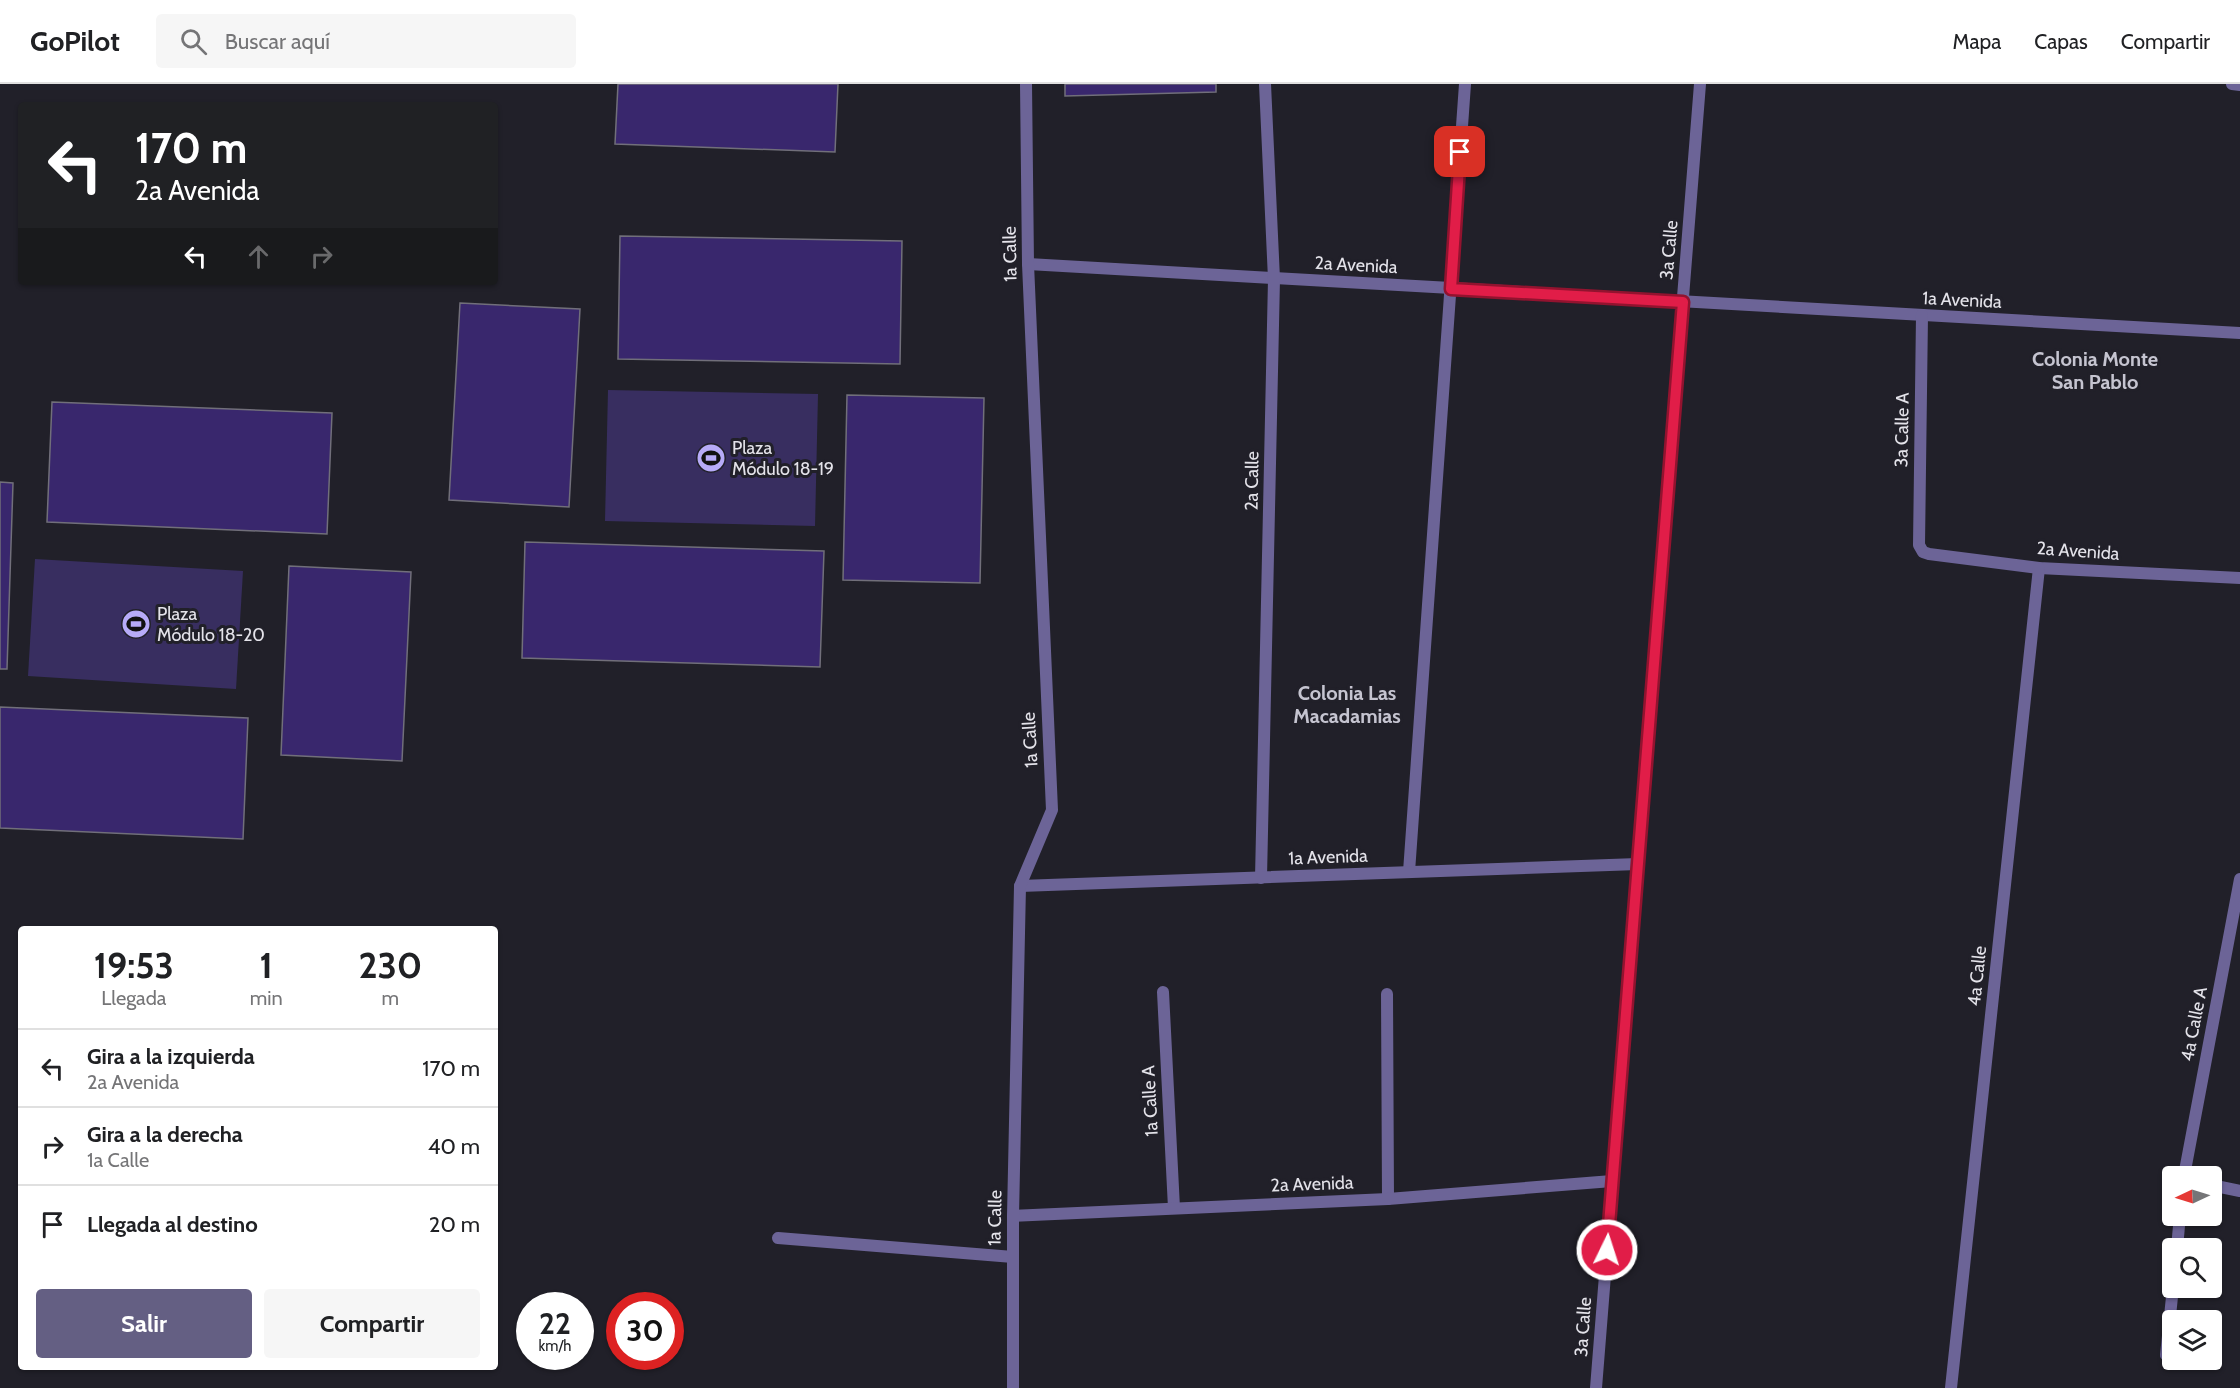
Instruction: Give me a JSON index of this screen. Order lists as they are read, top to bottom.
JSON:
{
  "streets": {
    "street": [
      "3a Calle",
      "1a Calle",
      "2a Avenida",
      "1a Avenida",
      "3a Calle A",
      "2a Calle",
      "4a Calle",
      "4a Calle A",
      "1a Calle A"
    ]
  },
  "crossings": [
    ["3a Calle", "2a Avenida"],
    ["3a Calle", "1a Avenida"],
    ["1a Calle", "2a Avenida"],
    ["1a Calle", "1a Avenida"],
    ["2a Avenida", "1a Avenida"],
    ["2a Avenida", "3a Calle A"],
    ["2a Avenida", "2a Calle"],
    ["2a Avenida", "4a Calle"],
    ["2a Avenida", "1a Calle A"],
    ["1a Avenida", "3a Calle A"],
    ["1a Avenida", "2a Calle"]
  ],
  "districts": ["Colonia Monte San Pablo", "Colonia Las Macadamias"],
  "places": {
    "sports": ["Plaza Módulo 18-19", "Plaza Módulo 18-20"]
  },
  "north": "left",
  "page": {
    "header": "GoPilot",
    "search": "Buscar aquí",
    "nav": ["Mapa", "Capas", "Compartir"],
    "turn": ["170 m", "2a Avenida"],
    "eta": [
      "19:53",
      "Llegada",
      "1",
      "min",
      "230",
      "m"
    ],
    "list": [
      {
        "name": "Gira a la izquierda",
        "note": "2a Avenida",
        "value": "170 m"
      },
      {
        "name": "Gira a la derecha",
        "note": "1a Calle",
        "value": "40 m"
      },
      {
        "name": "Llegada al destino",
        "value": "20 m"
      }
    ],
    "buttons": ["Salir", "Compartir"],
    "speed": "22 km/h",
    "limit": "30"
  }
}
